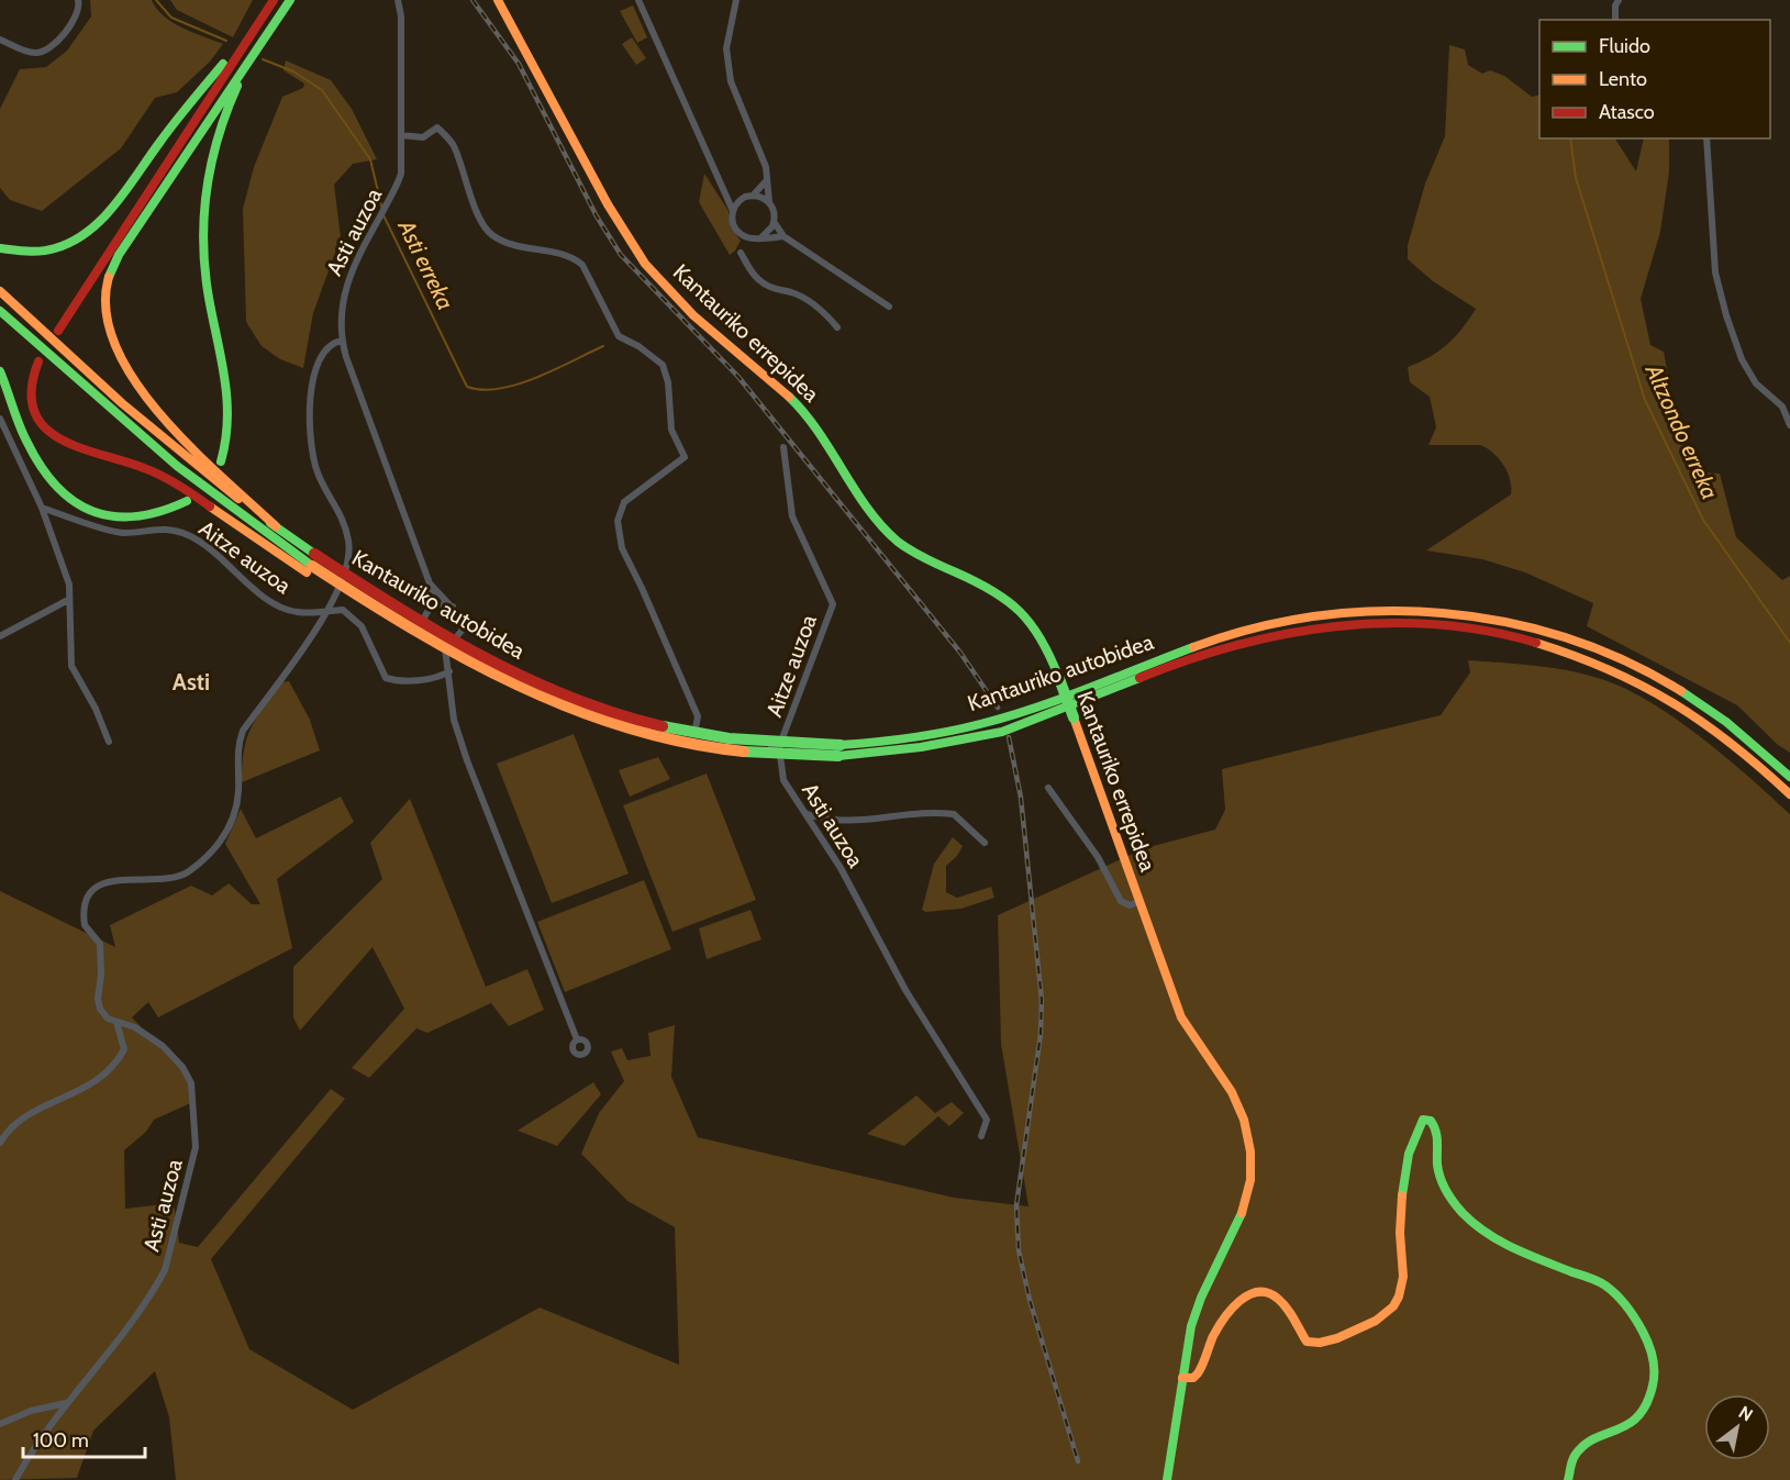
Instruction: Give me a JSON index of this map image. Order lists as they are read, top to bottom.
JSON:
{
  "streets": {
    "main road": ["Kantauriko errepidea", "Kantauriko autobidea"],
    "street": ["Asti auzoa", "Aitze auzoa"]
  },
  "crossings": [
    ["Asti auzoa", "Aitze auzoa"]
  ],
  "districts": ["Asti"],
  "water": ["Asti erreka", "Altzondo erreka"],
  "legend": ["Fluido", "Lento", "Atasco"],
  "scale_bar": "100 m",
  "north": "top right"
}
